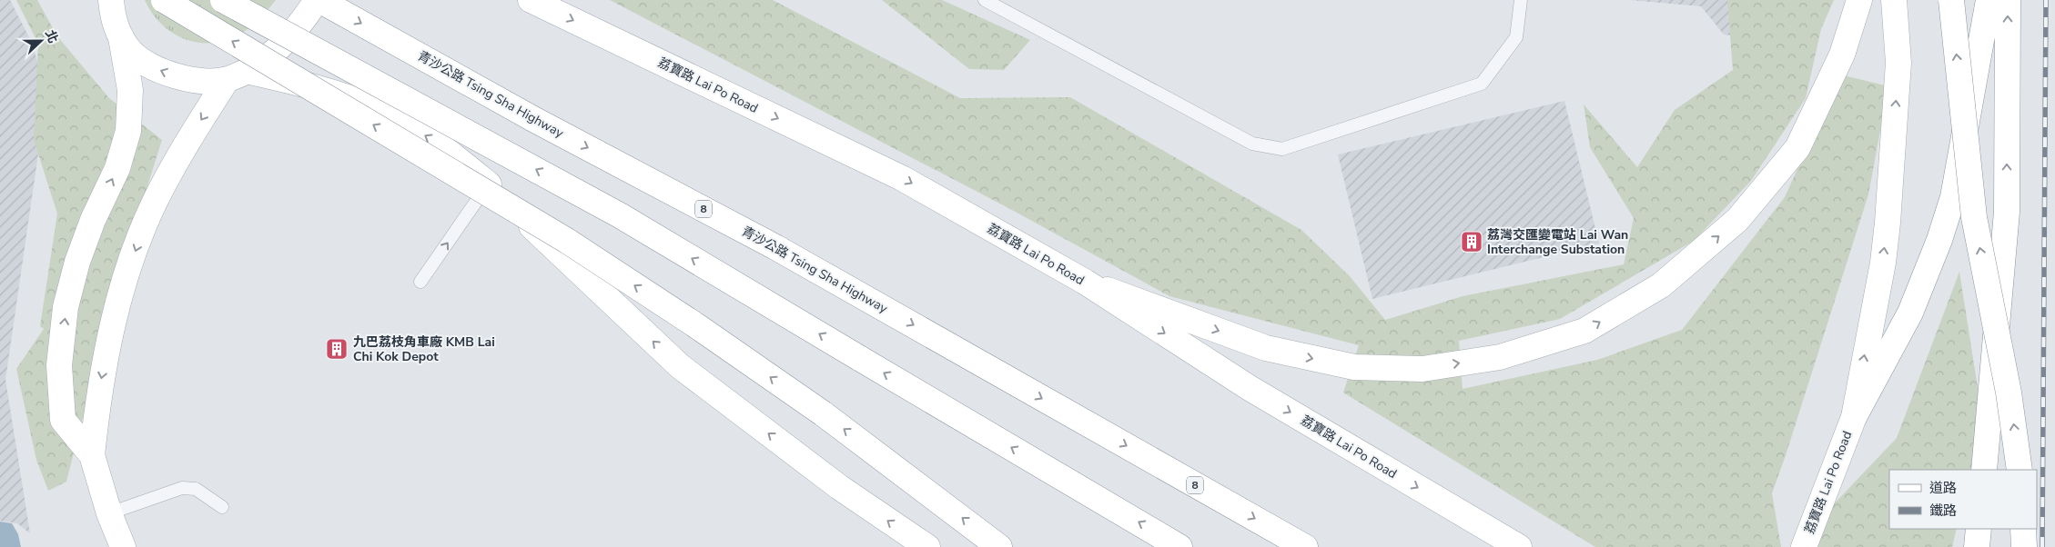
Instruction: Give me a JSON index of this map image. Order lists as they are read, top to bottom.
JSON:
{
  "streets": {
    "main road": ["荔寶路 Lai Po Road", "青沙公路 Tsing Sha Highway", "8"]
  },
  "places": {
    "building": ["荔灣交匯變電站 Lai Wan Interchange Substation", "九巴荔枝角車廠 KMB Lai Chi Kok Depot"]
  },
  "legend": ["道路", "鐵路"],
  "north": "right"
}
